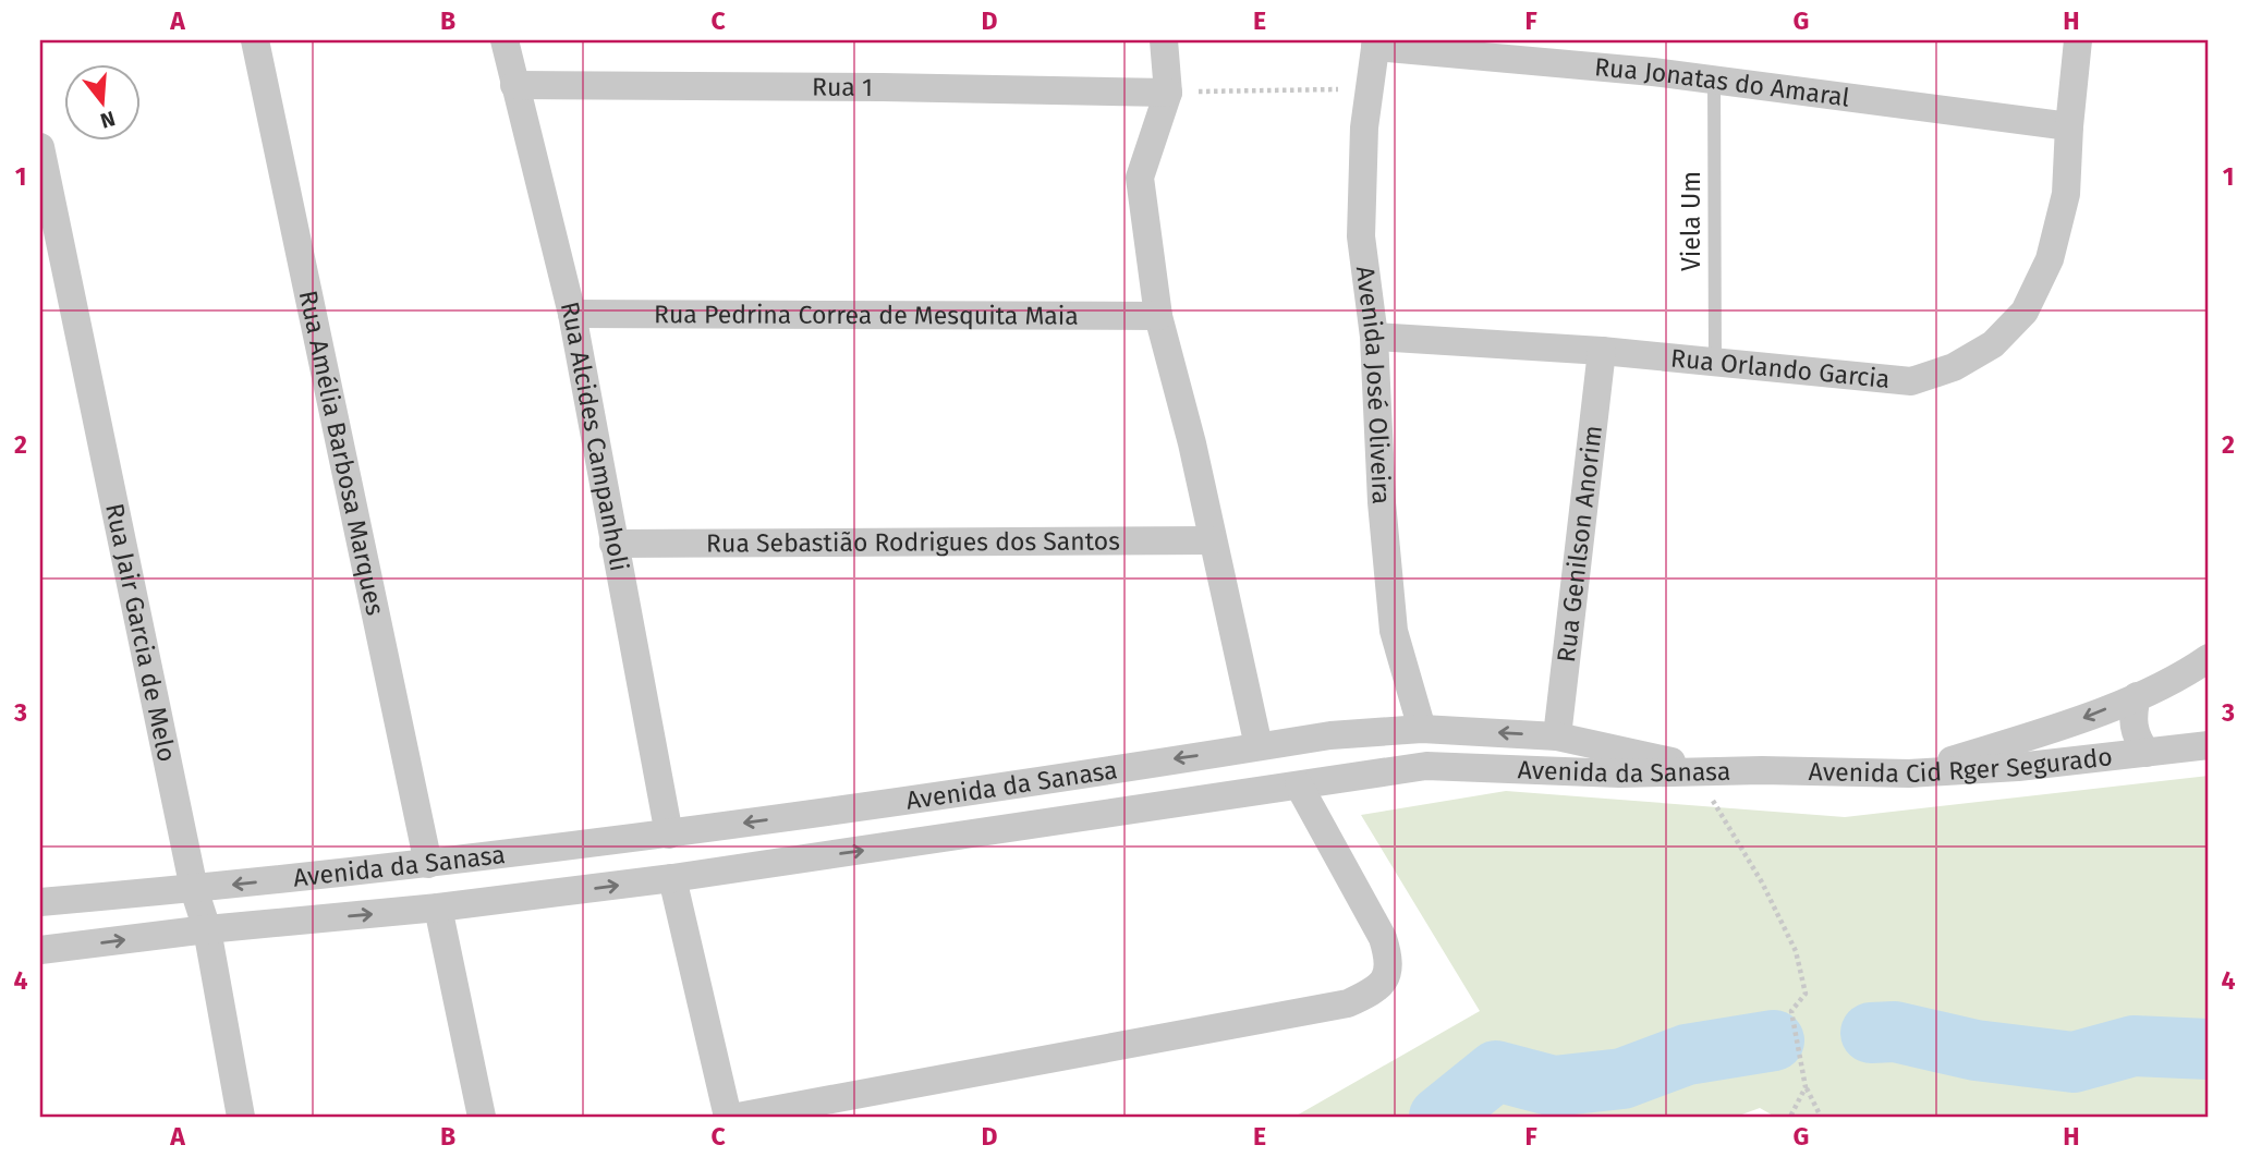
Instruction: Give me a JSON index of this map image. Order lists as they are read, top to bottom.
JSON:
{
  "streets": {
    "street": [
      "Rua Jonatas do Amaral",
      "Rua 1",
      "Rua Pedrina Correa de Mesquita Maia",
      "Rua Orlando Garcia",
      "Avenida José Oliveira",
      "Rua Alcides Campanholi",
      "Rua Amélia Barbosa Marques",
      "Rua Sebastião Rodrigues dos Santos",
      "Rua Genilson Anorim",
      "Rua Jair Garcia de Melo",
      "Avenida Cid Rger Segurado",
      "Avenida da Sanasa"
    ],
    "lane": ["Viela Um"]
  },
  "crossings": [
    ["Rua Jonatas do Amaral", "Viela Um"],
    ["Rua Jonatas do Amaral", "Rua Orlando Garcia"],
    ["Rua Jonatas do Amaral", "Avenida José Oliveira"],
    ["Rua 1", "Rua Alcides Campanholi"],
    ["Viela Um", "Rua Orlando Garcia"],
    ["Rua Pedrina Correa de Mesquita Maia", "Rua Alcides Campanholi"],
    ["Rua Orlando Garcia", "Avenida José Oliveira"],
    ["Rua Orlando Garcia", "Rua Genilson Anorim"],
    ["Avenida José Oliveira", "Avenida da Sanasa"],
    ["Rua Alcides Campanholi", "Rua Sebastião Rodrigues dos Santos"],
    ["Rua Alcides Campanholi", "Avenida da Sanasa"],
    ["Rua Amélia Barbosa Marques", "Avenida da Sanasa"],
    ["Rua Genilson Anorim", "Avenida da Sanasa"],
    ["Rua Jair Garcia de Melo", "Avenida da Sanasa"],
    ["Avenida Cid Rger Segurado", "Avenida da Sanasa"]
  ],
  "north": "bottom",
  "grid": {
    "columns": [
      "A",
      "B",
      "C",
      "D",
      "E",
      "F",
      "G",
      "H"
    ],
    "rows": [
      "1",
      "2",
      "3",
      "4"
    ]
  }
}
